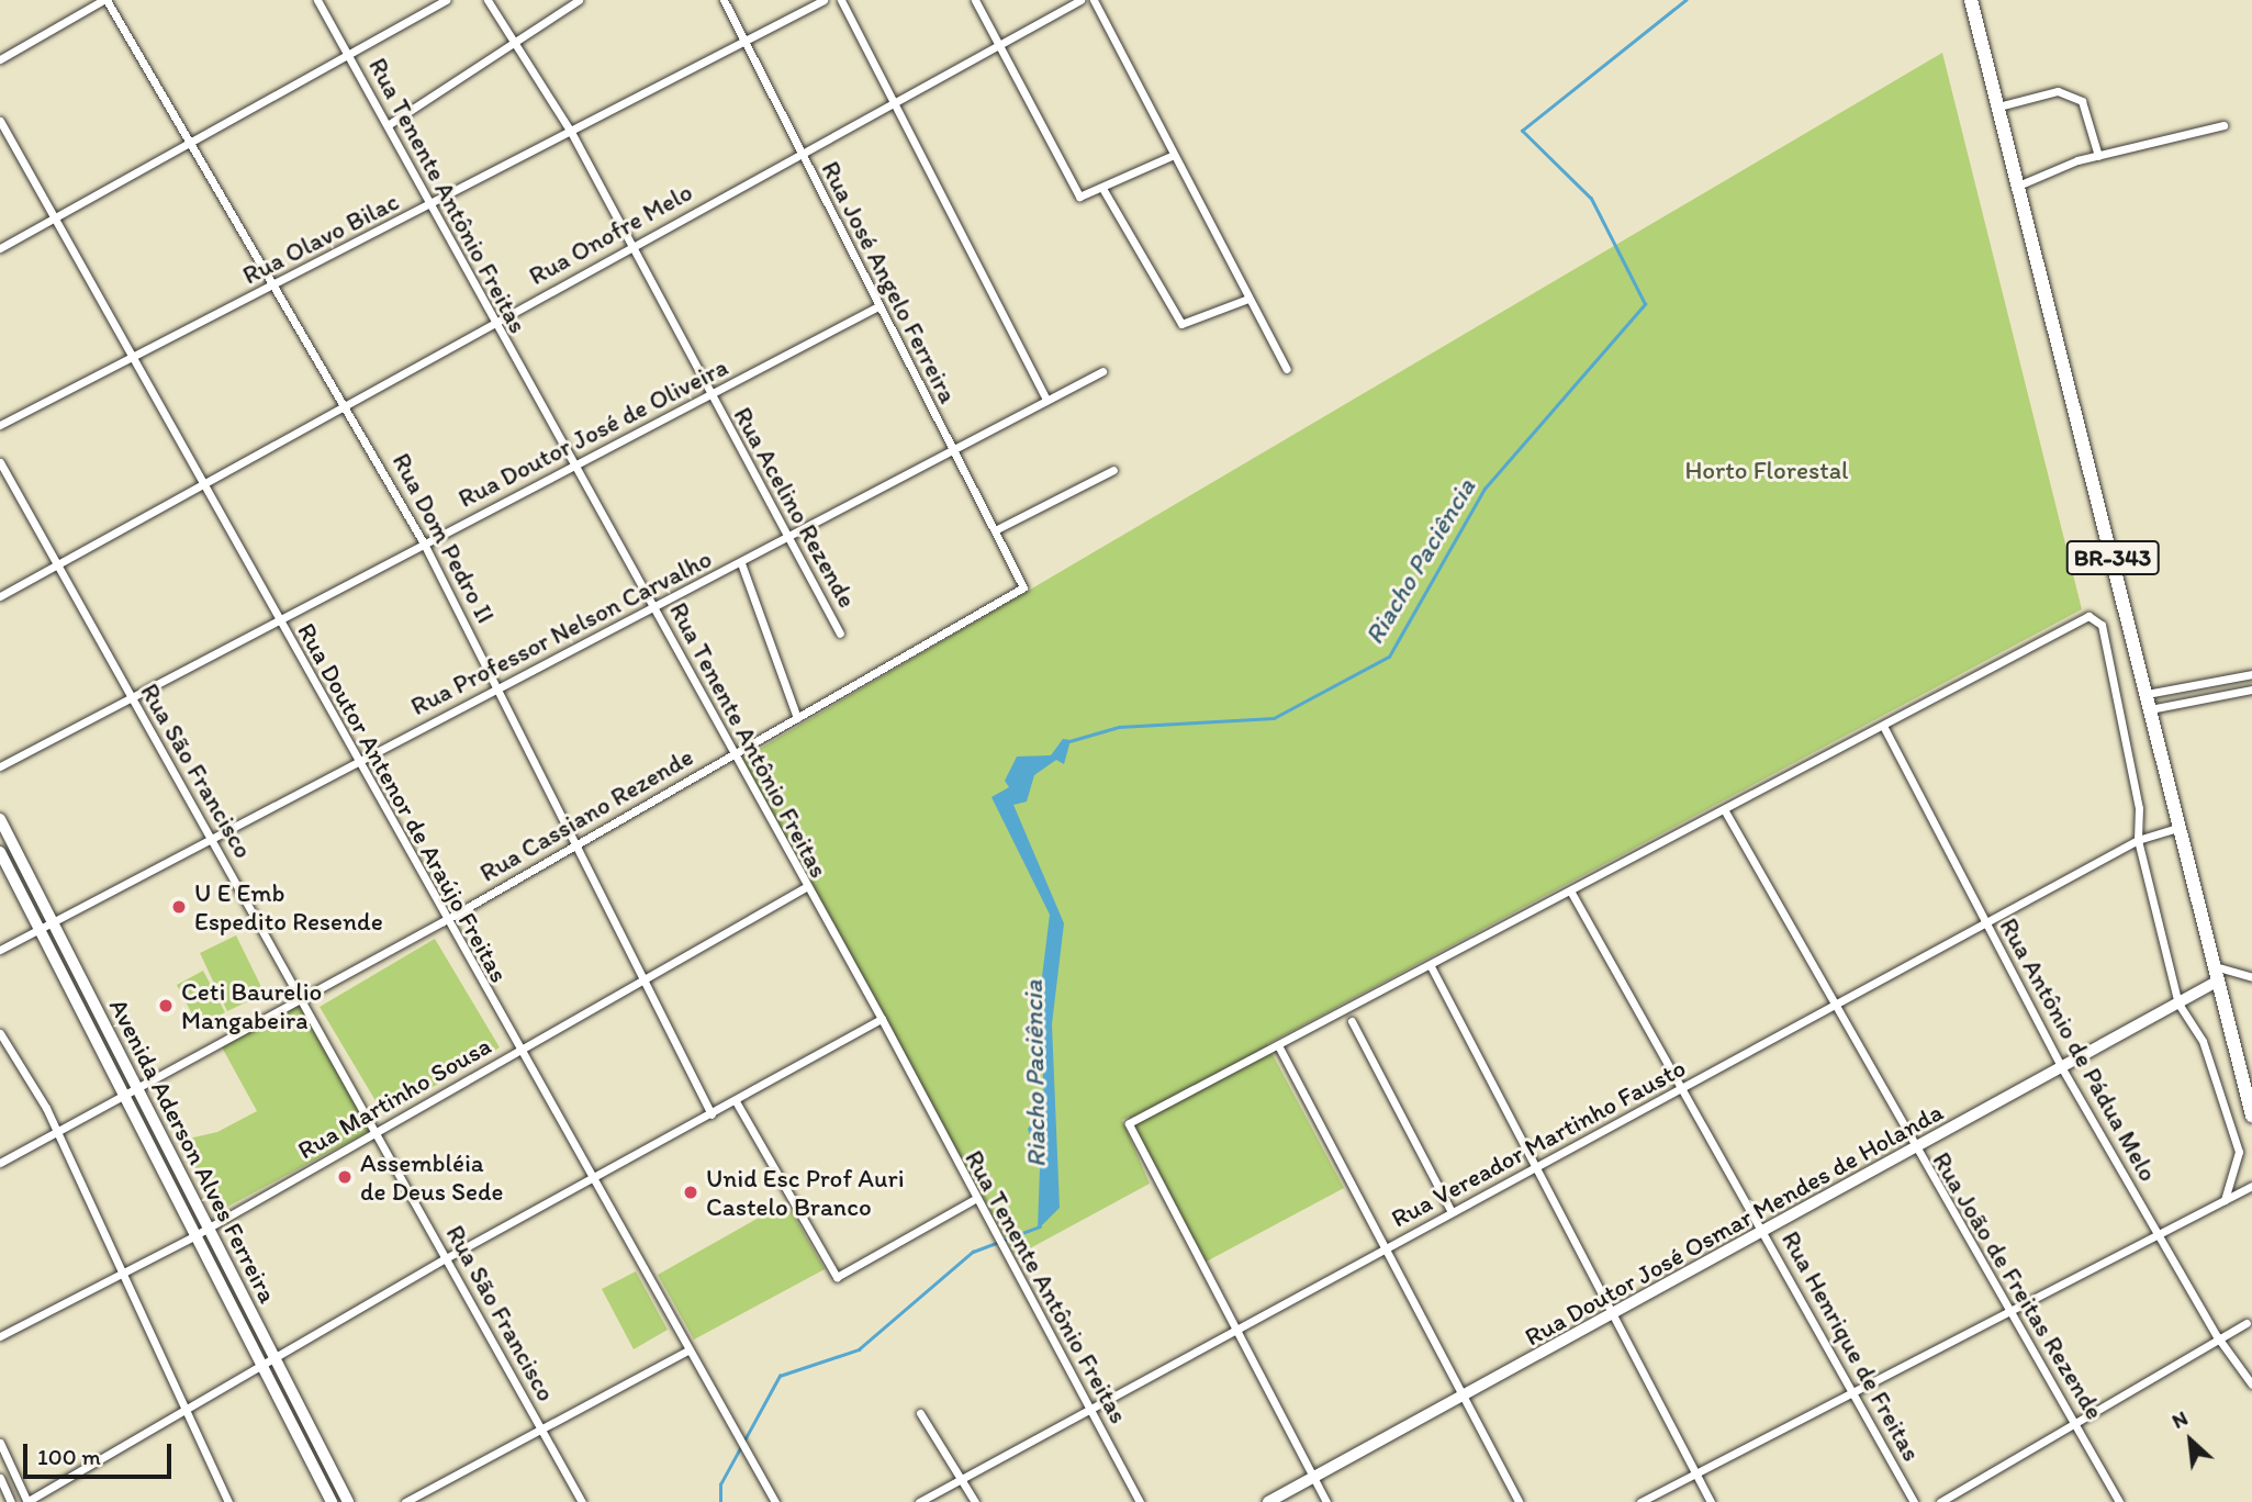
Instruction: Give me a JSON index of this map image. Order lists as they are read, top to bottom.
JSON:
{
  "streets": {
    "highway": ["BR-343"],
    "main road": ["Avenida Aderson Alves Ferreira"],
    "street": [
      "Rua Tenente Antônio Freitas",
      "Rua Onofre Melo",
      "Rua Olavo Bilac",
      "Rua José Angelo Ferreira",
      "Rua Doutor José de Oliveira",
      "Rua Acelino Rezende",
      "Rua Dom Pedro II",
      "Rua Professor Nelson Carvalho",
      "Rua São Francisco",
      "Rua Doutor Antenor de Araújo Freitas",
      "Rua Cassiano Rezende",
      "Rua Antônio de Pádua Melo",
      "Rua Martinho Sousa",
      "Rua Vereador Martinho Fausto",
      "Rua Doutor José Osmar Mendes de Holanda",
      "Rua João de Freitas Rezende",
      "Rua Henrique de Freitas"
    ]
  },
  "crossings": [
    ["Rua Tenente Antônio Freitas", "Rua Onofre Melo"],
    ["Rua Tenente Antônio Freitas", "Rua Olavo Bilac"],
    ["Rua Tenente Antônio Freitas", "Rua Doutor José de Oliveira"],
    ["Rua Tenente Antônio Freitas", "Rua Professor Nelson Carvalho"],
    ["Rua Tenente Antônio Freitas", "Rua Cassiano Rezende"],
    ["Rua Tenente Antônio Freitas", "Rua Martinho Sousa"],
    ["Rua Tenente Antônio Freitas", "Rua Vereador Martinho Fausto"],
    ["Rua Onofre Melo", "Rua José Angelo Ferreira"],
    ["Rua Onofre Melo", "Rua Acelino Rezende"],
    ["Rua Onofre Melo", "Rua Dom Pedro II"],
    ["Rua Onofre Melo", "Rua São Francisco"],
    ["Rua Onofre Melo", "Rua Doutor Antenor de Araújo Freitas"],
    ["Rua Olavo Bilac", "Rua José Angelo Ferreira"],
    ["Rua Olavo Bilac", "Rua Acelino Rezende"],
    ["Rua Olavo Bilac", "Rua Dom Pedro II"],
    ["Rua Olavo Bilac", "Rua Doutor Antenor de Araújo Freitas"],
    ["Rua José Angelo Ferreira", "Rua Doutor José de Oliveira"],
    ["Rua José Angelo Ferreira", "Rua Professor Nelson Carvalho"],
    ["Rua José Angelo Ferreira", "Rua Cassiano Rezende"],
    ["Rua Doutor José de Oliveira", "Rua Acelino Rezende"],
    ["Rua Doutor José de Oliveira", "Rua Dom Pedro II"],
    ["Rua Doutor José de Oliveira", "Rua São Francisco"],
    ["Rua Doutor José de Oliveira", "Rua Doutor Antenor de Araújo Freitas"],
    ["Rua Acelino Rezende", "Rua Professor Nelson Carvalho"],
    ["Rua Dom Pedro II", "Rua Professor Nelson Carvalho"],
    ["Rua Dom Pedro II", "Rua Cassiano Rezende"],
    ["Rua Dom Pedro II", "Rua Martinho Sousa"],
    ["BR-343", "Rua Vereador Martinho Fausto"],
    ["BR-343", "Rua Doutor José Osmar Mendes de Holanda"],
    ["Rua Professor Nelson Carvalho", "Rua São Francisco"],
    ["Rua Professor Nelson Carvalho", "Rua Doutor Antenor de Araújo Freitas"],
    ["Rua Professor Nelson Carvalho", "Avenida Aderson Alves Ferreira"],
    ["Rua São Francisco", "Rua Cassiano Rezende"],
    ["Rua São Francisco", "Rua Martinho Sousa"],
    ["Rua Doutor Antenor de Araújo Freitas", "Rua Cassiano Rezende"],
    ["Rua Doutor Antenor de Araújo Freitas", "Rua Martinho Sousa"],
    ["Rua Cassiano Rezende", "Avenida Aderson Alves Ferreira"],
    ["Rua Antônio de Pádua Melo", "Rua Vereador Martinho Fausto"],
    ["Rua Antônio de Pádua Melo", "Rua Doutor José Osmar Mendes de Holanda"],
    ["Rua Martinho Sousa", "Avenida Aderson Alves Ferreira"],
    ["Rua Vereador Martinho Fausto", "Rua João de Freitas Rezende"],
    ["Rua Vereador Martinho Fausto", "Rua Henrique de Freitas"],
    ["Rua Doutor José Osmar Mendes de Holanda", "Rua João de Freitas Rezende"],
    ["Rua Doutor José Osmar Mendes de Holanda", "Rua Henrique de Freitas"]
  ],
  "water": ["Riacho Paciência"],
  "parks": ["Horto Florestal"],
  "places": [
    "U E Emb Espedito Resende",
    "Ceti Baurelio Mangabeira",
    "Assembléia de Deus Sede",
    "Unid Esc Prof Auri Castelo Branco"
  ],
  "scale_bar": "100 m",
  "north": "top left"
}
